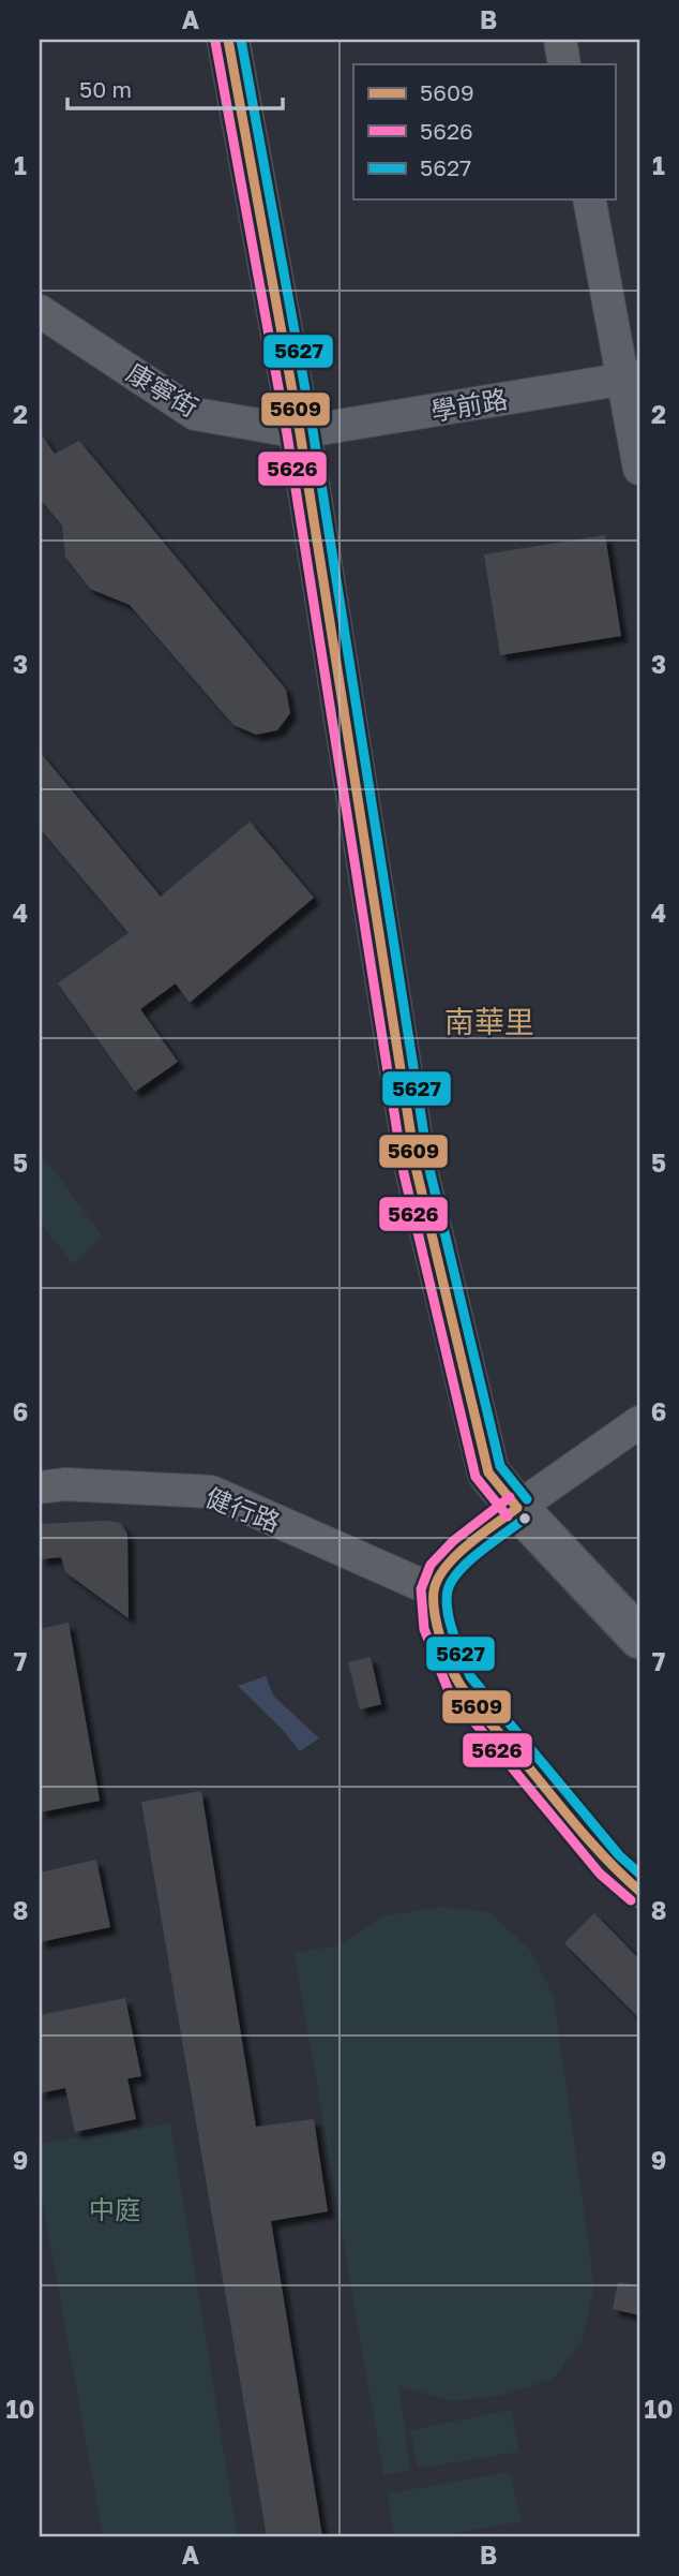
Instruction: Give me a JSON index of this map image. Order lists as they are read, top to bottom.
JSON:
{
  "streets": {
    "street": ["康寧街", "學前路", "健行路"]
  },
  "crossings": [
    ["康寧街", "學前路"]
  ],
  "districts": ["南華里"],
  "parks": ["中庭"],
  "lines": ["transit line 5609", "transit line 5627", "transit line 5626"],
  "legend": ["5609", "5626", "5627"],
  "scale_bar": "50 m",
  "grid": {
    "columns": ["A", "B"],
    "rows": [
      "1",
      "2",
      "3",
      "4",
      "5",
      "6",
      "7",
      "8",
      "9",
      "10"
    ]
  }
}
